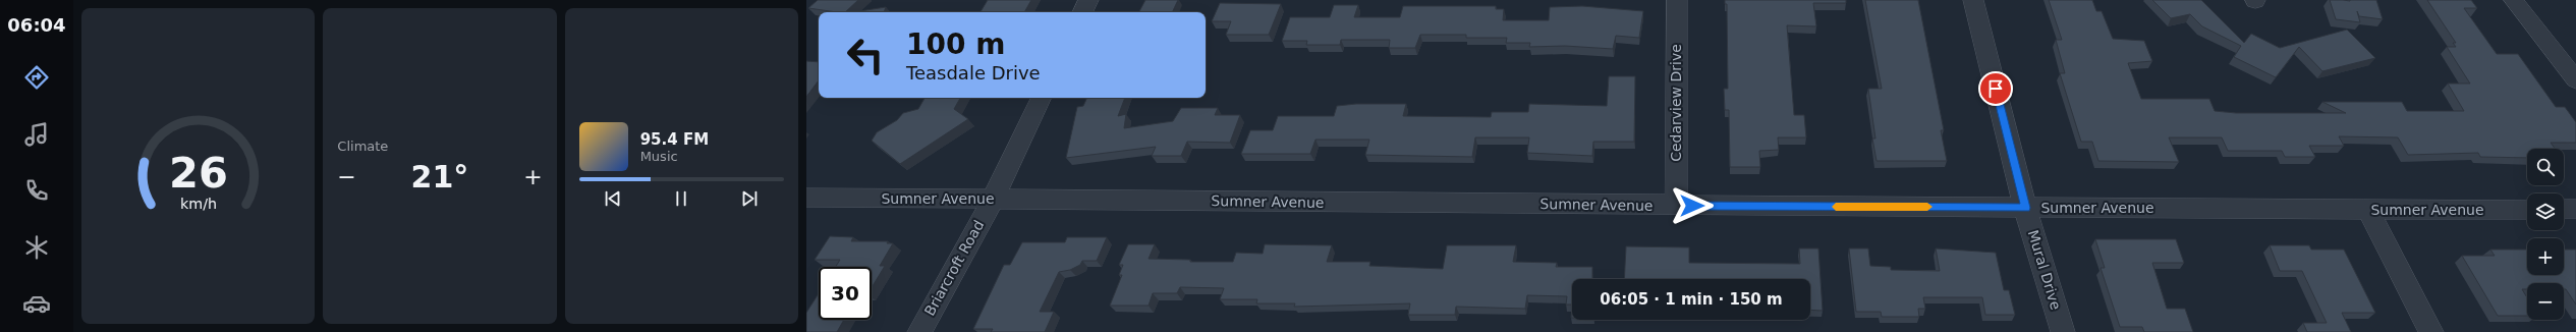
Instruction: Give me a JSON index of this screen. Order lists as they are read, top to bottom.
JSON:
{
  "streets": {
    "street": [
      "Cedarview Drive",
      "Sumner Avenue",
      "Briarcroft Road",
      "Mural Drive"
    ]
  },
  "crossings": [
    ["Cedarview Drive", "Sumner Avenue"],
    ["Sumner Avenue", "Briarcroft Road"],
    ["Sumner Avenue", "Mural Drive"]
  ],
  "page": {
    "tabs": "06:04",
    "tile": "Climate",
    "turn": ["100 m", "Teasdale Drive"],
    "song": ["95.4 FM", "Music"],
    "map_buttons": ["+", "−"],
    "heat": ["−", "21°", "+"],
    "limit": "30",
    "trip": "06:05 · 1 min · 150 m",
    "gauge": ["26", "km/h"]
  }
}
